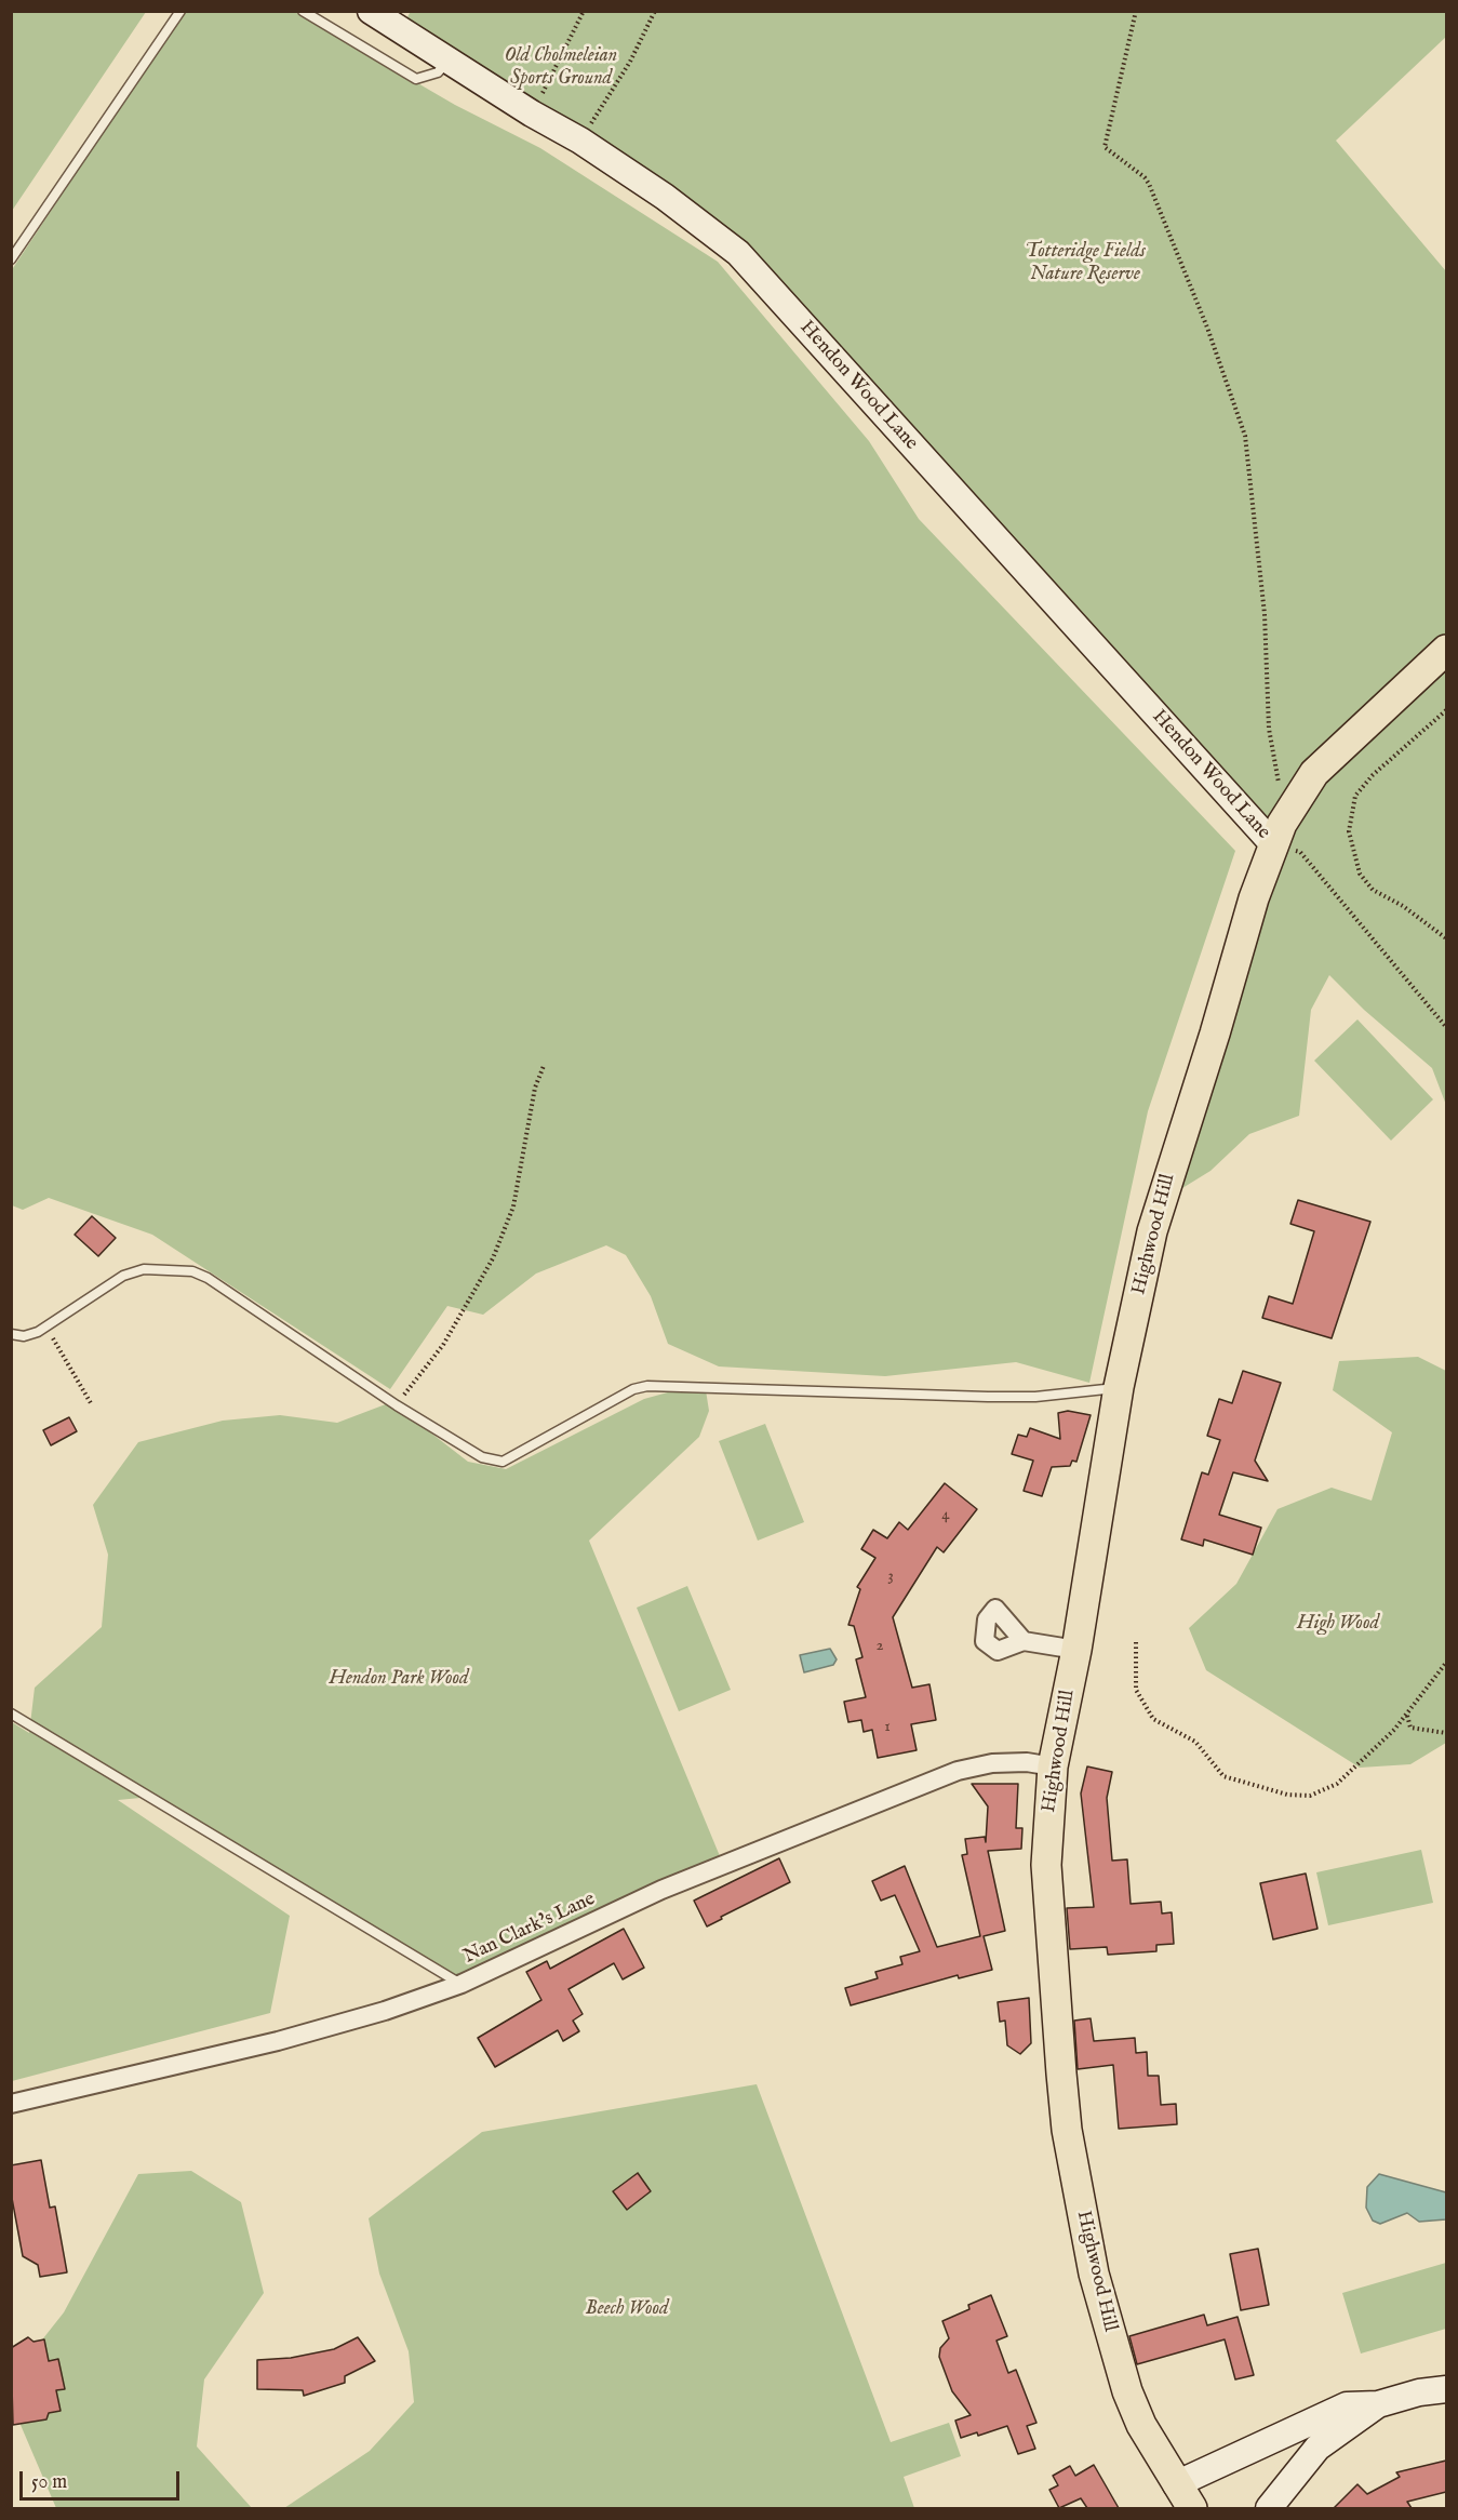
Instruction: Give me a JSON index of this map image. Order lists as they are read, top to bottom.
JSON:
{
  "streets": {
    "main road": ["Hendon Wood Lane", "Highwood Hill"],
    "street": ["Nan Clark's Lane"]
  },
  "crossings": [
    ["Hendon Wood Lane", "Highwood Hill"],
    ["Highwood Hill", "Nan Clark's Lane"]
  ],
  "parks": [
    "Old Cholmeleian Sports Ground",
    "Totteridge Fields Nature Reserve",
    "High Wood",
    "Hendon Park Wood",
    "Beech Wood"
  ],
  "house_numbers": [
    "4",
    "3",
    "2",
    "1"
  ],
  "scale_bar": "50 m"
}
